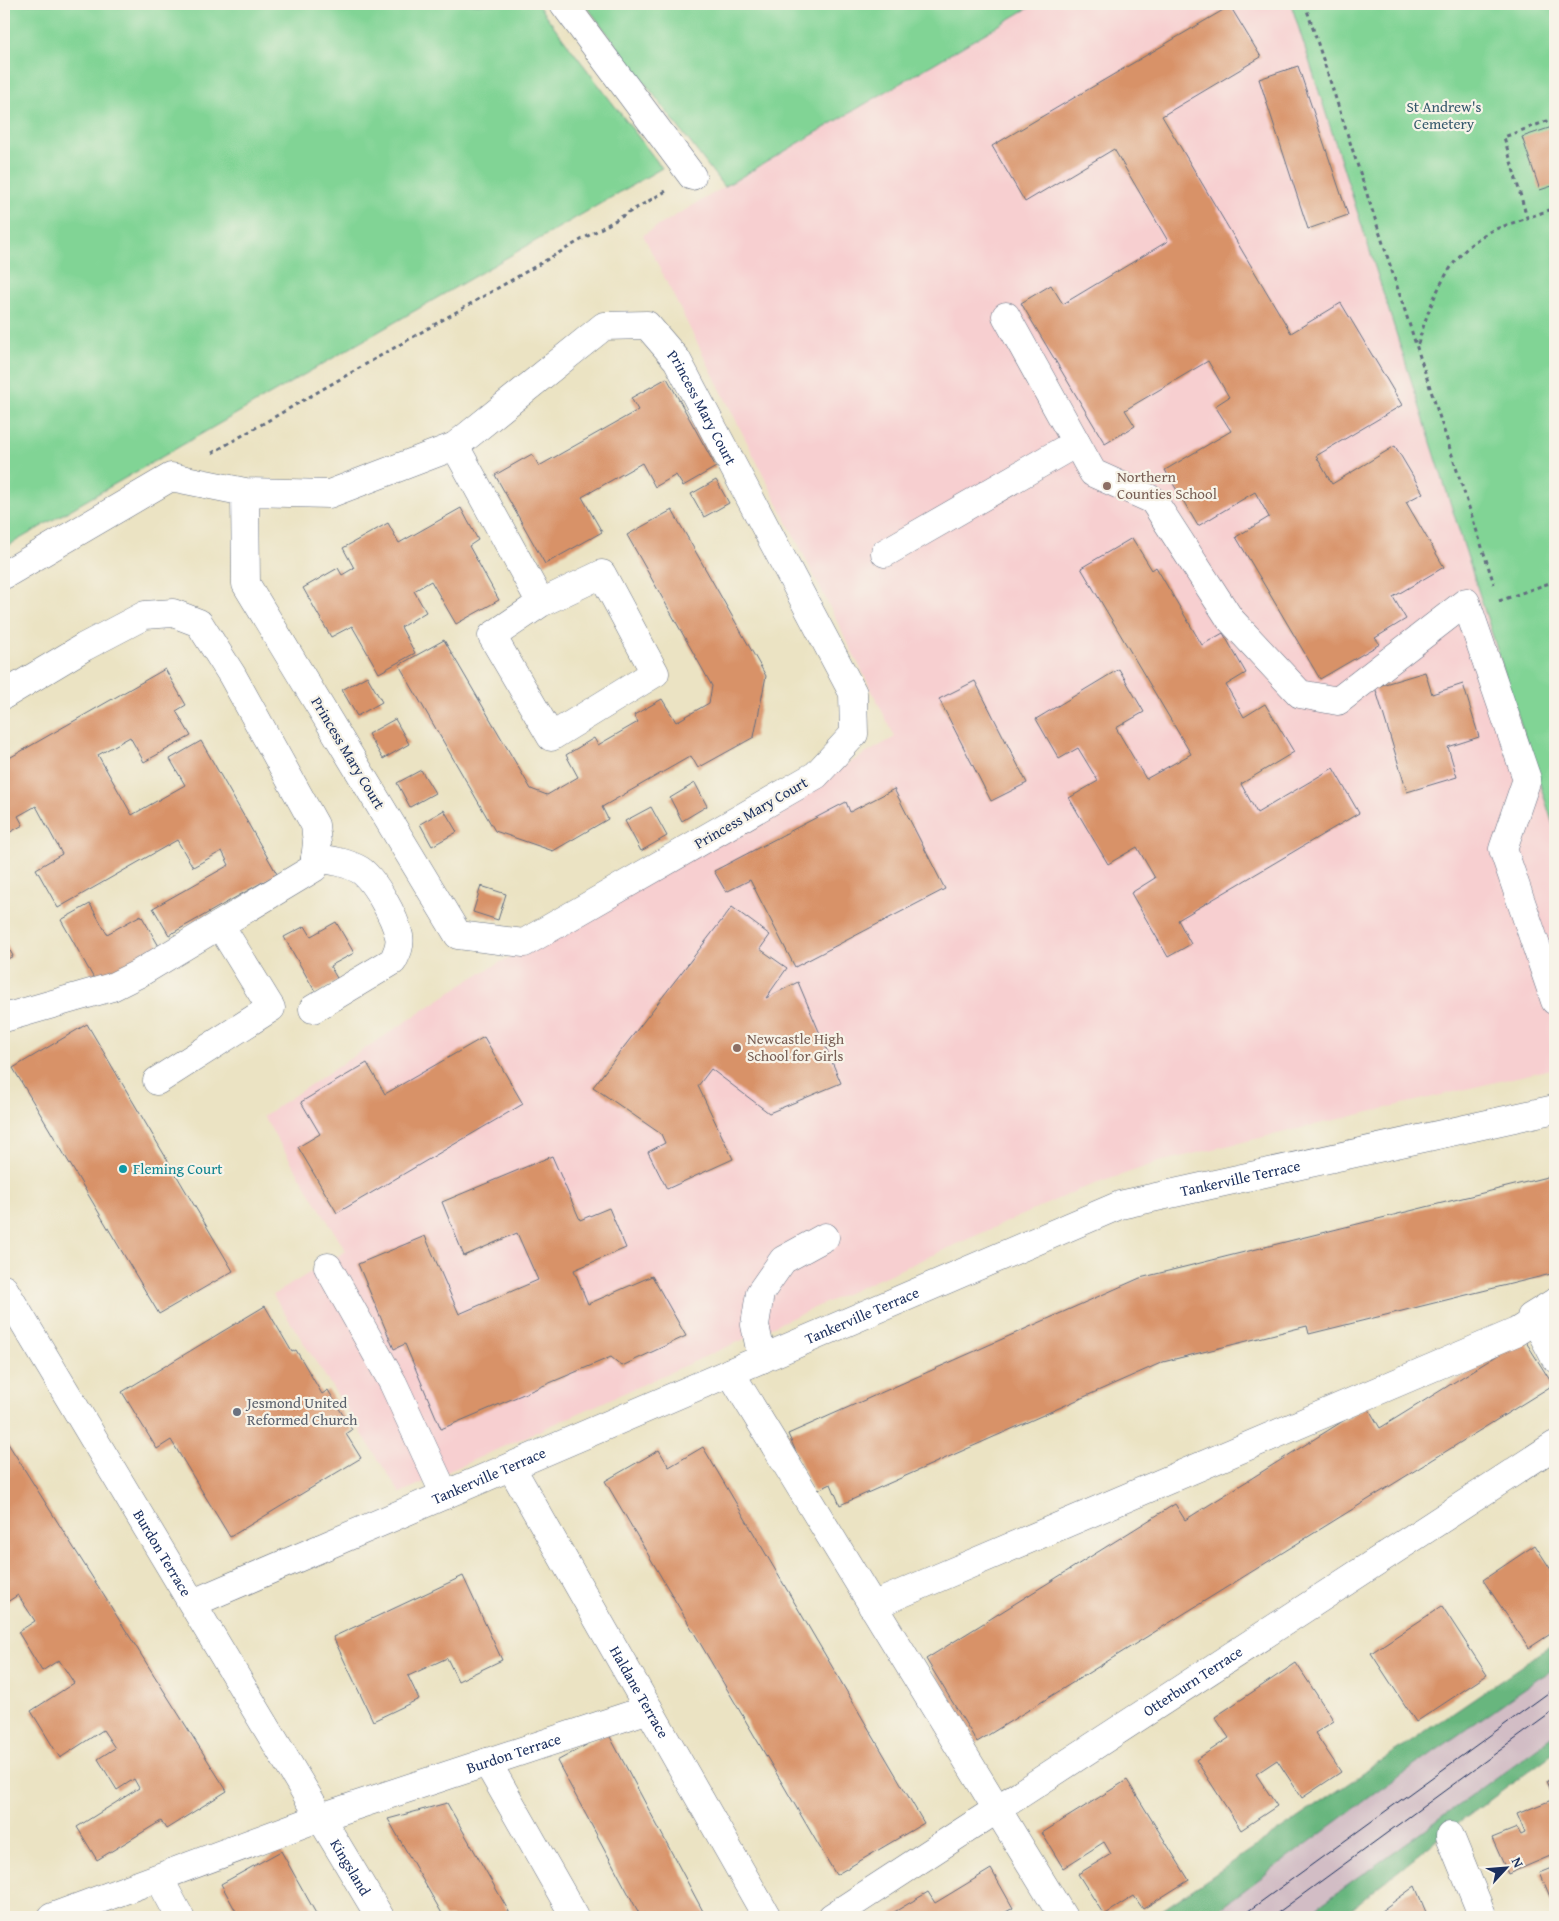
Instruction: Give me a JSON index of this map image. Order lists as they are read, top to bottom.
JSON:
{
  "streets": {
    "street": [
      "Princess Mary Court",
      "Tankerville Terrace",
      "Burdon Terrace",
      "Otterburn Terrace",
      "Haldane Terrace",
      "Kingsland"
    ]
  },
  "crossings": [
    ["Tankerville Terrace", "Burdon Terrace"],
    ["Tankerville Terrace", "Haldane Terrace"],
    ["Burdon Terrace", "Haldane Terrace"],
    ["Burdon Terrace", "Kingsland"]
  ],
  "parks": ["St Andrew's Cemetery"],
  "places": [
    "Northern Counties School",
    "Newcastle High School for Girls",
    "Fleming Court",
    "Jesmond United Reformed Church"
  ],
  "north": "top right"
}
